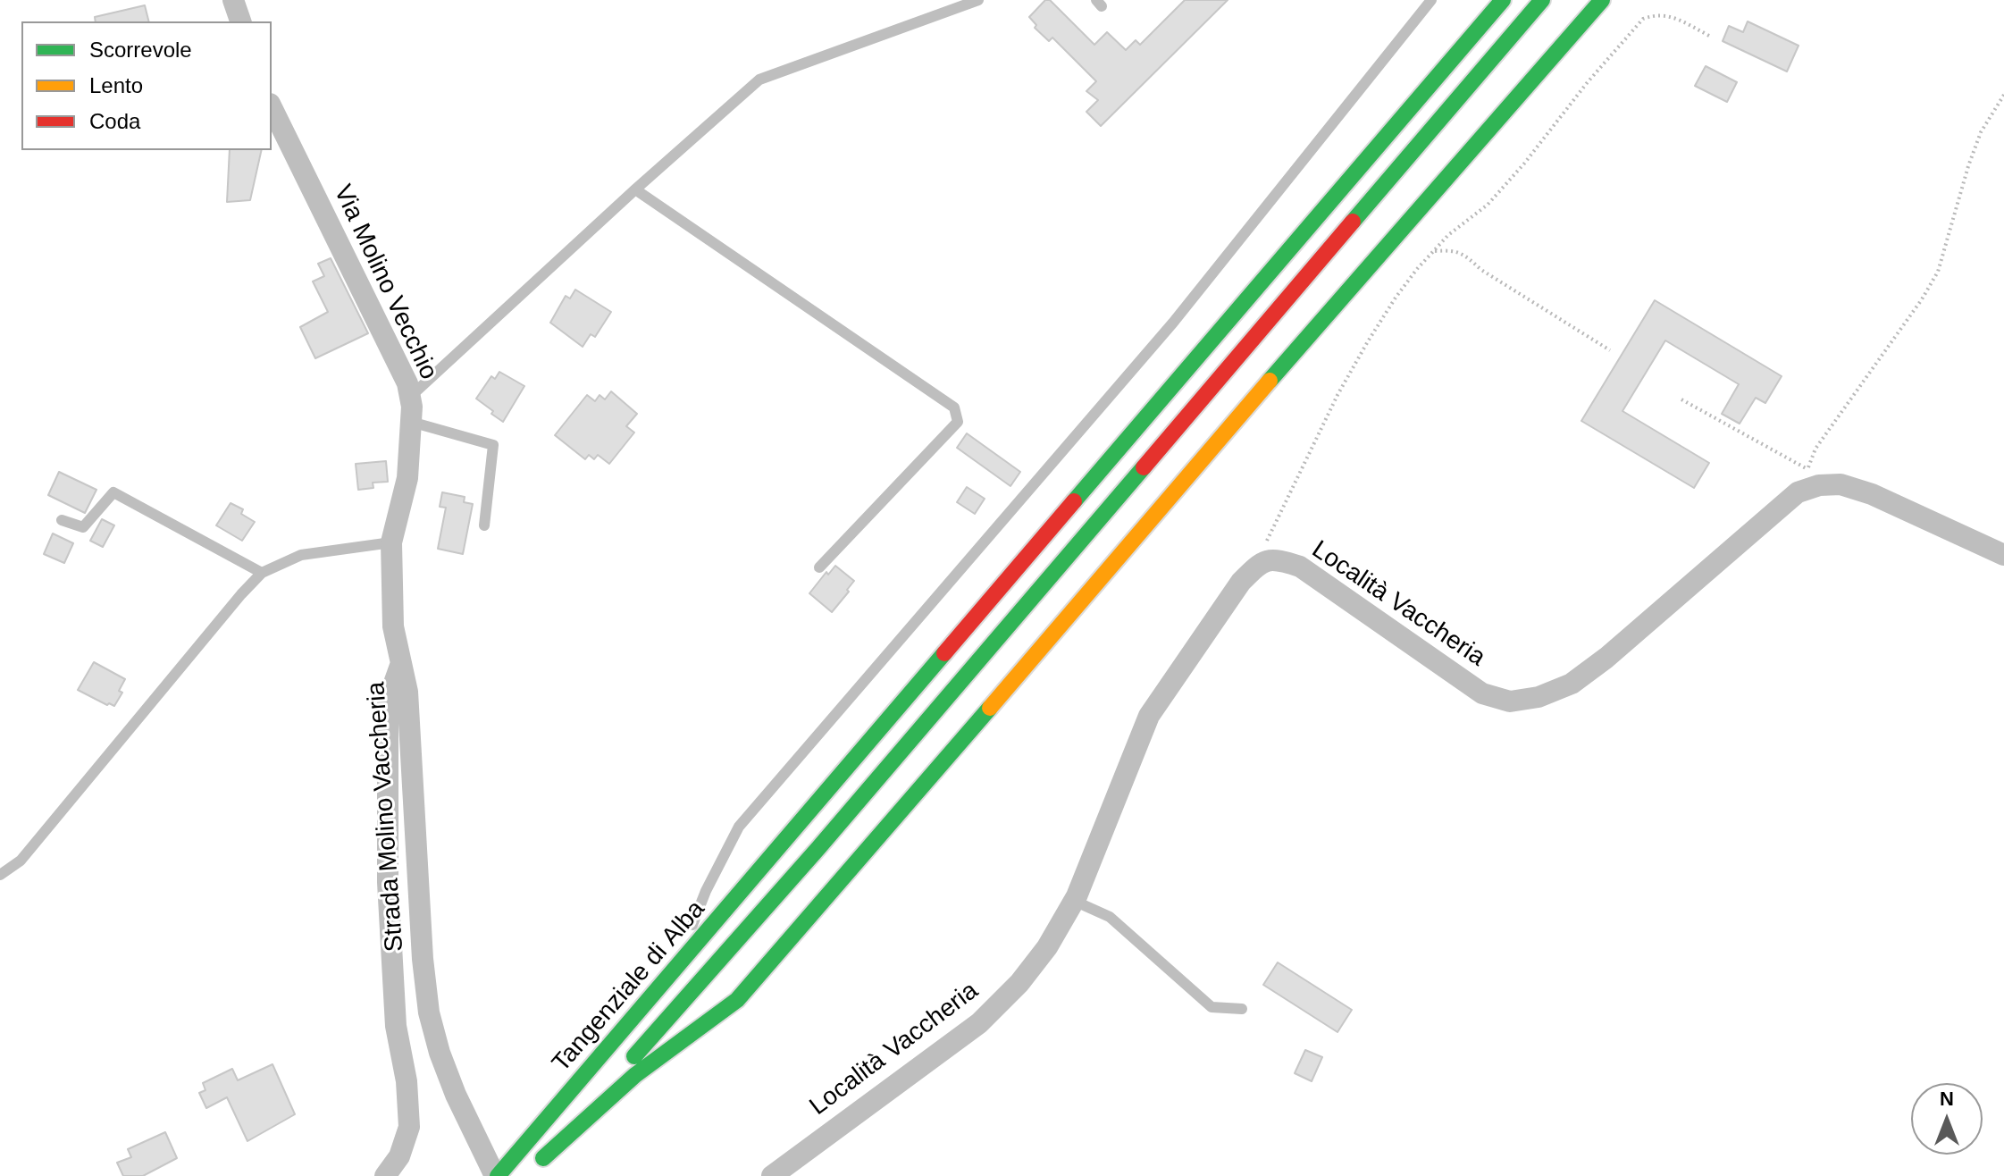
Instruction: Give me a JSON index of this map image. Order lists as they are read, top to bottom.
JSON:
{
  "streets": {
    "highway": ["Tangenziale di Alba"],
    "street": ["Via Molino Vecchio", "Località Vaccheria", "Strada Molino Vaccheria"]
  },
  "crossings": [
    ["Via Molino Vecchio", "Strada Molino Vaccheria"],
    ["Strada Molino Vaccheria", "Tangenziale di Alba"]
  ],
  "legend": ["Scorrevole", "Lento", "Coda"],
  "north": "top"
}
